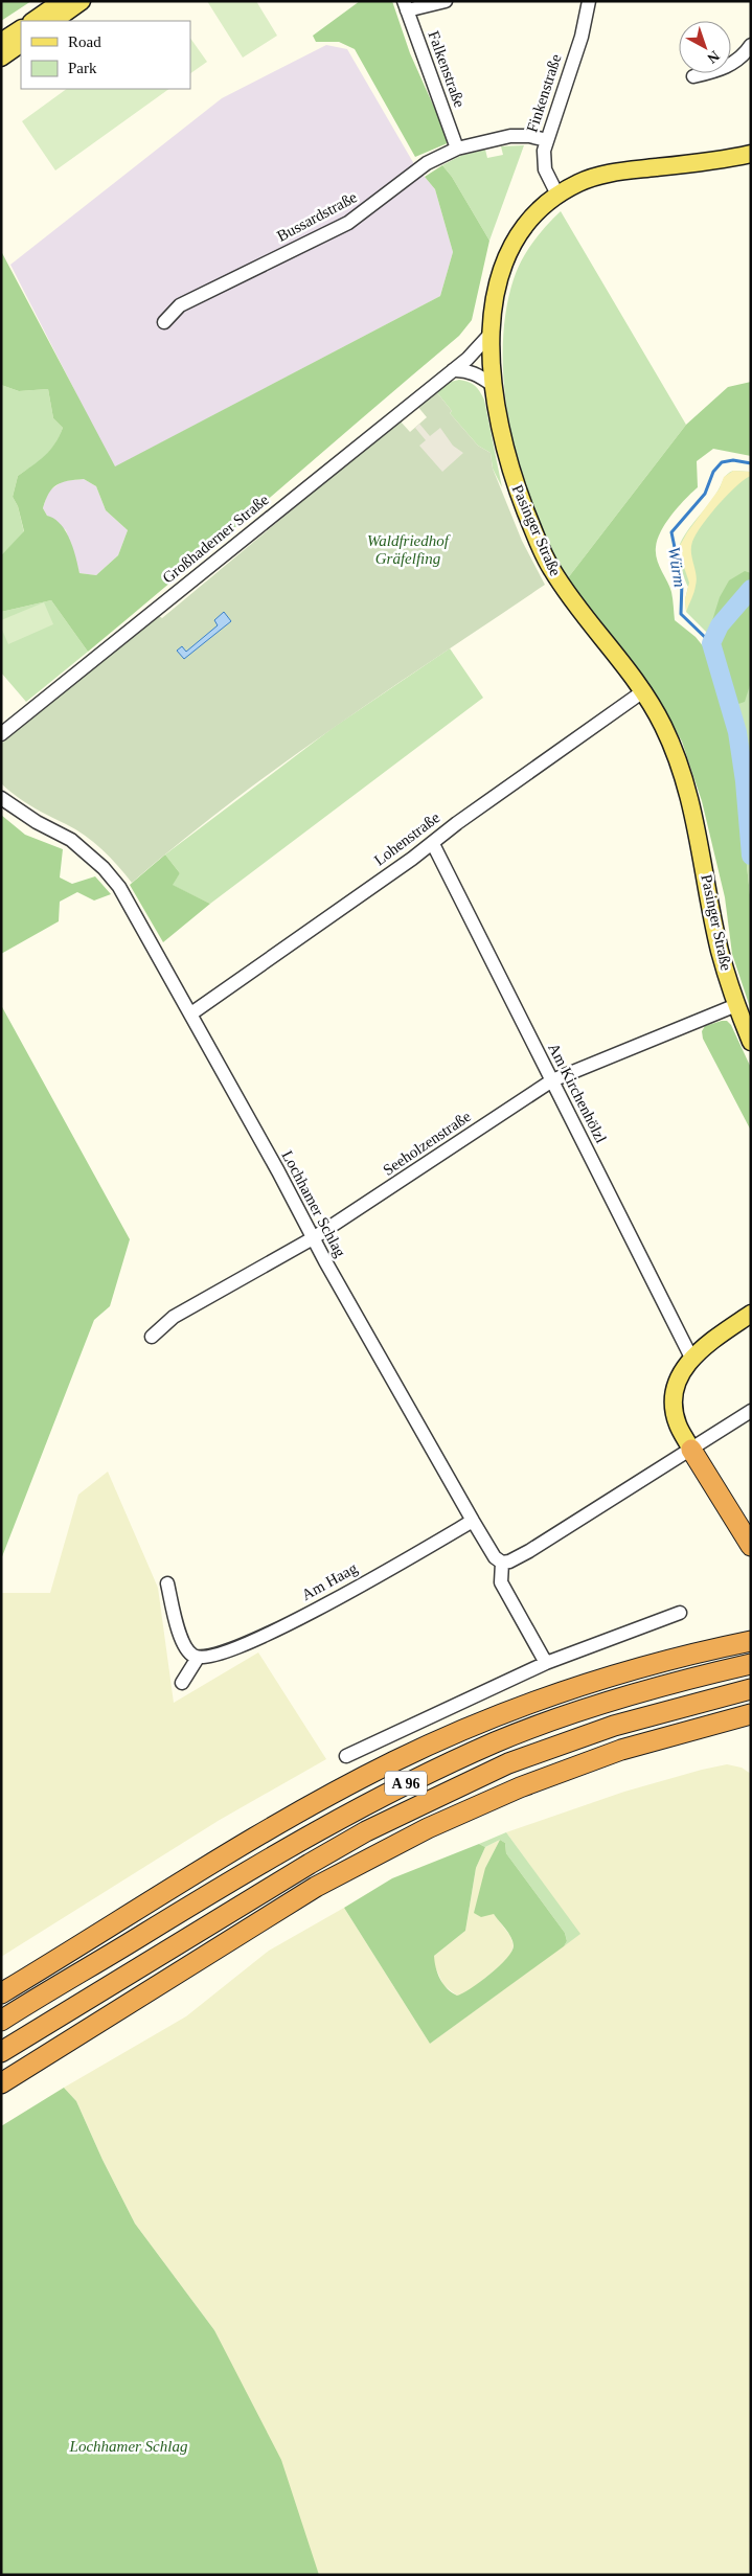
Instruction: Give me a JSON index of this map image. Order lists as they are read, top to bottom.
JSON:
{
  "streets": {
    "highway": ["A 96"],
    "main road": ["Pasinger Straße"],
    "street": [
      "Falkenstraße",
      "Finkenstraße",
      "Bussardstraße",
      "Großhaderner Straße",
      "Lohenstraße",
      "Am Kirchenhölzl",
      "Seeholzenstraße",
      "Lochhamer Schlag",
      "Am Haag"
    ]
  },
  "crossings": [
    ["Falkenstraße", "Bussardstraße"],
    ["Finkenstraße", "Bussardstraße"],
    ["Finkenstraße", "Pasinger Straße"],
    ["Pasinger Straße", "Großhaderner Straße"],
    ["Pasinger Straße", "Lohenstraße"],
    ["Pasinger Straße", "Seeholzenstraße"],
    ["Lohenstraße", "Am Kirchenhölzl"],
    ["Lohenstraße", "Lochhamer Schlag"],
    ["Am Kirchenhölzl", "Seeholzenstraße"],
    ["Seeholzenstraße", "Lochhamer Schlag"],
    ["Lochhamer Schlag", "Am Haag"]
  ],
  "water": ["Würm"],
  "parks": ["Waldfriedhof Gräfelfing", "Lochhamer Schlag"],
  "legend": ["Road", "Park"],
  "north": "bottom right"
}
